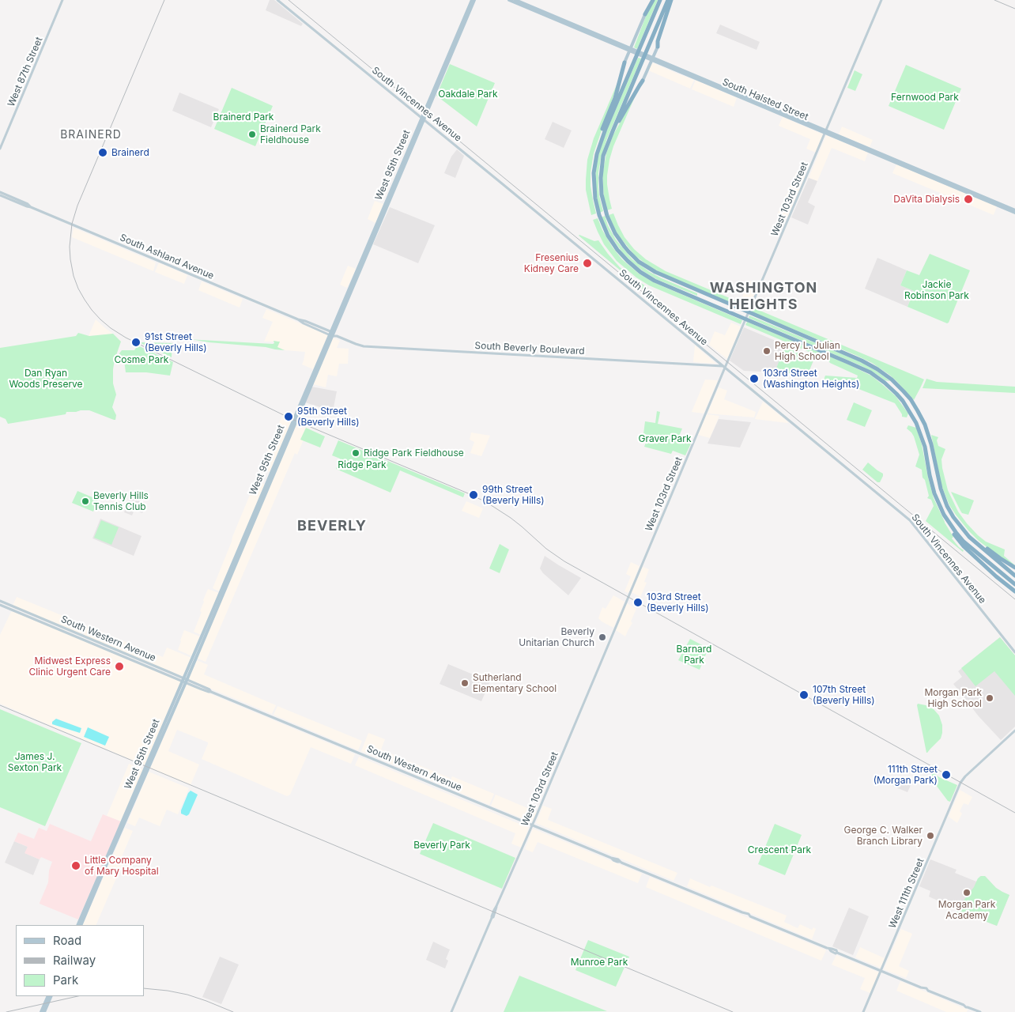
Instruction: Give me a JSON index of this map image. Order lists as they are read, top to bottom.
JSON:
{
  "streets": {
    "main road": [
      "West 87th Street",
      "South Halsted Street",
      "South Vincennes Avenue",
      "West 95th Street",
      "West 103rd Street",
      "South Ashland Avenue",
      "South Beverly Boulevard",
      "South Western Avenue",
      "West 111th Street"
    ]
  },
  "crossings": [
    ["South Halsted Street", "West 103rd Street"],
    ["South Vincennes Avenue", "West 95th Street"],
    ["South Vincennes Avenue", "West 103rd Street"],
    ["South Vincennes Avenue", "South Beverly Boulevard"],
    ["West 95th Street", "South Ashland Avenue"],
    ["West 95th Street", "South Western Avenue"],
    ["West 103rd Street", "South Beverly Boulevard"],
    ["West 103rd Street", "South Western Avenue"],
    ["South Ashland Avenue", "South Beverly Boulevard"],
    ["South Western Avenue", "West 111th Street"]
  ],
  "districts": ["BRAINERD", "WASHINGTON HEIGHTS", "BEVERLY"],
  "parks": [
    "Oakdale Park",
    "Fernwood Park",
    "Brainerd Park",
    "Jackie Robinson Park",
    "Cosme Park",
    "Dan Ryan Woods Preserve",
    "Graver Park",
    "Ridge Park",
    "Barnard Park",
    "James J. Sexton Park",
    "Beverly Park",
    "Crescent Park",
    "Munroe Park"
  ],
  "places": [
    "Brainerd Park Fieldhouse",
    "Brainerd",
    "DaVita Dialysis",
    "Fresenius Kidney Care",
    "91st Street (Beverly Hills)",
    "Percy L. Julian High School",
    "103rd Street (Washington Heights)",
    "95th Street (Beverly Hills)",
    "Ridge Park Fieldhouse",
    "99th Street (Beverly Hills)",
    "Beverly Hills Tennis Club",
    "103rd Street (Beverly Hills)",
    "Beverly Unitarian Church",
    "Midwest Express Clinic Urgent Care",
    "Sutherland Elementary School",
    "107th Street (Beverly Hills)",
    "Morgan Park High School",
    "111th Street (Morgan Park)",
    "George C. Walker Branch Library",
    "Little Company of Mary Hospital",
    "Morgan Park Academy"
  ],
  "legend": ["Road", "Railway", "Park"]
}
